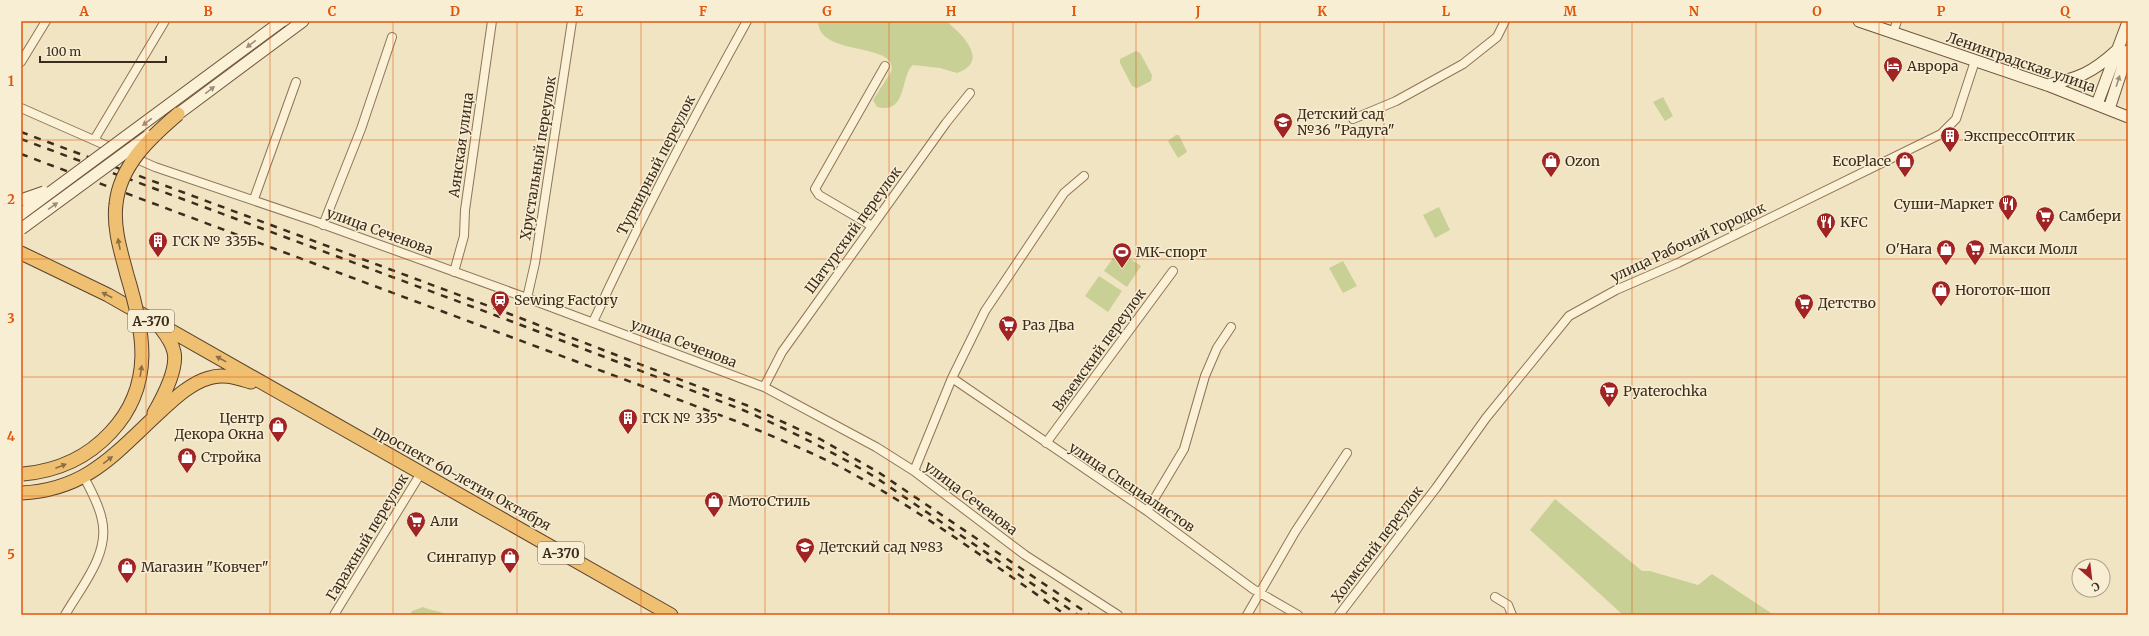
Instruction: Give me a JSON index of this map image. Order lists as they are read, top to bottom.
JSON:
{
  "streets": {
    "highway": ["А-370", "проспект 60-летия Октября"],
    "main road": ["Ленинградская улица"],
    "street": [
      "Аянская улица",
      "Хрустальный переулок",
      "Турнирный переулок",
      "Шатурский переулок",
      "улица Сеченова",
      "улица Рабочий Городок",
      "Вяземский переулок",
      "улица Специалистов",
      "Гаражный переулок",
      "Холмский переулок"
    ]
  },
  "crossings": [
    ["Ленинградская улица", "улица Рабочий Городок"],
    ["Аянская улица", "улица Сеченова"],
    ["Хрустальный переулок", "улица Сеченова"],
    ["Турнирный переулок", "улица Сеченова"],
    ["Шатурский переулок", "улица Сеченова"],
    ["улица Рабочий Городок", "Холмский переулок"],
    ["А-370", "проспект 60-летия Октября"],
    ["Вяземский переулок", "улица Специалистов"],
    ["проспект 60-летия Октября", "Гаражный переулок"]
  ],
  "places": {
    "hotel": ["Аврора"],
    "school or university": ["Детский сад №36 \"Радуга\"", "Детский сад №83"],
    "building": ["ЭкспрессОптик", "ГСК № 335Б", "ГСК № 335"],
    "shop": [
      "Ozon",
      "EcoPlace",
      "O'Hara",
      "Ноготок-шоп",
      "Центр Декора Окна",
      "Стройка",
      "МотоСтиль",
      "Сингапур",
      "Магазин \"Ковчег\""
    ],
    "restaurant": ["Суши-Маркет", "KFC"],
    "supermarket": [
      "Самбери",
      "Макси Молл",
      "Детство",
      "Раз Два",
      "Pyaterochka",
      "Али"
    ],
    "sports": ["МК-спорт"],
    "station": ["Sewing Factory"]
  },
  "scale_bar": "100 m",
  "north": "bottom right",
  "grid": {
    "columns": [
      "A",
      "B",
      "C",
      "D",
      "E",
      "F",
      "G",
      "H",
      "I",
      "J",
      "K",
      "L",
      "M",
      "N",
      "O",
      "P",
      "Q"
    ],
    "rows": [
      "1",
      "2",
      "3",
      "4",
      "5"
    ]
  }
}
